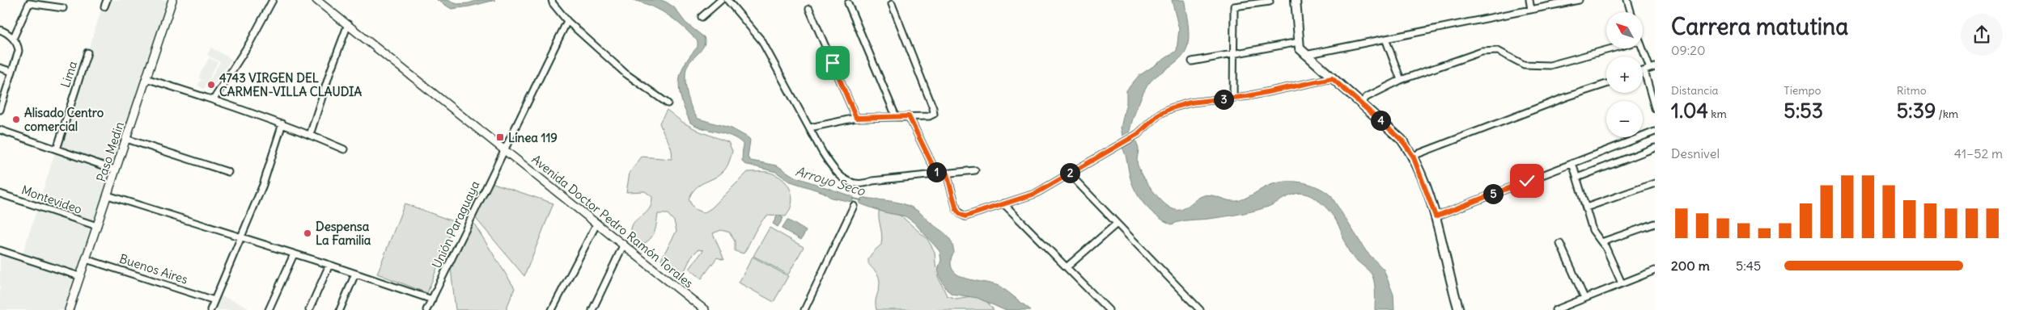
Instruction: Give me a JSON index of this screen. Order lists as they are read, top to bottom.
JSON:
{
  "streets": {
    "street": [
      "Lima",
      "Paso Medin",
      "Montevideo",
      "Avenida Doctor Pedro Ramón Torales",
      "Unión Paraguaya",
      "Buenos Aires"
    ]
  },
  "crossings": [
    ["Paso Medin", "Montevideo"],
    ["Paso Medin", "Buenos Aires"],
    ["Avenida Doctor Pedro Ramón Torales", "Unión Paraguaya"]
  ],
  "water": ["Arroyo Seco"],
  "places": {
    "other": ["4743 VIRGEN DEL CARMEN-VILLA CLAUDIA", "Alisado Centro comercial", "Despensa La Familia"],
    "transit": ["Línea 119"]
  },
  "north": "top left",
  "page": {
    "heading": ["Carrera matutina", "09:20"],
    "map_buttons": ["+", "−"],
    "stats": [
      ["Distancia", "1.04 km"],
      ["Tiempo", "5:53"],
      ["Ritmo", "5:39 /km"]
    ],
    "pins": [
      "3",
      "4",
      "1",
      "2",
      "5"
    ],
    "chart": ["Desnivel", "41–52 m"],
    "list": [
      {
        "name": "200 m",
        "note": "5:45"
      }
    ]
  }
}
